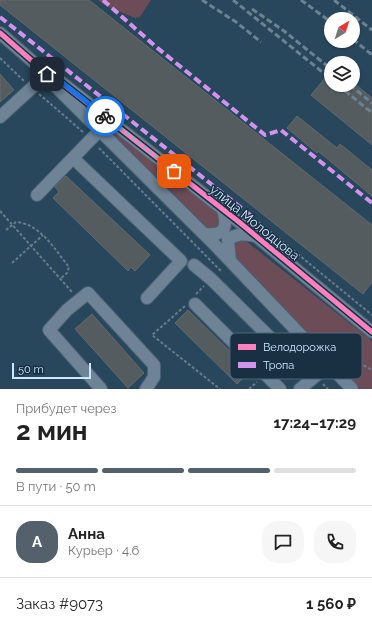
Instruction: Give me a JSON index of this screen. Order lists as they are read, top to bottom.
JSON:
{
  "streets": {
    "street": ["улица Молодцова"]
  },
  "legend": ["Велодорожка", "Тропа"],
  "scale_bar": "50 m",
  "north": "top right",
  "page": {
    "scale": "50 m",
    "heading": ["2 мин", "Прибудет через", "17:24–17:29"],
    "panel": [
      "Анна",
      "Курьер · 4.6",
      "Заказ #9073",
      "1 560 ₽"
    ],
    "bar": "В пути · 50 m",
    "round": "А"
  }
}
